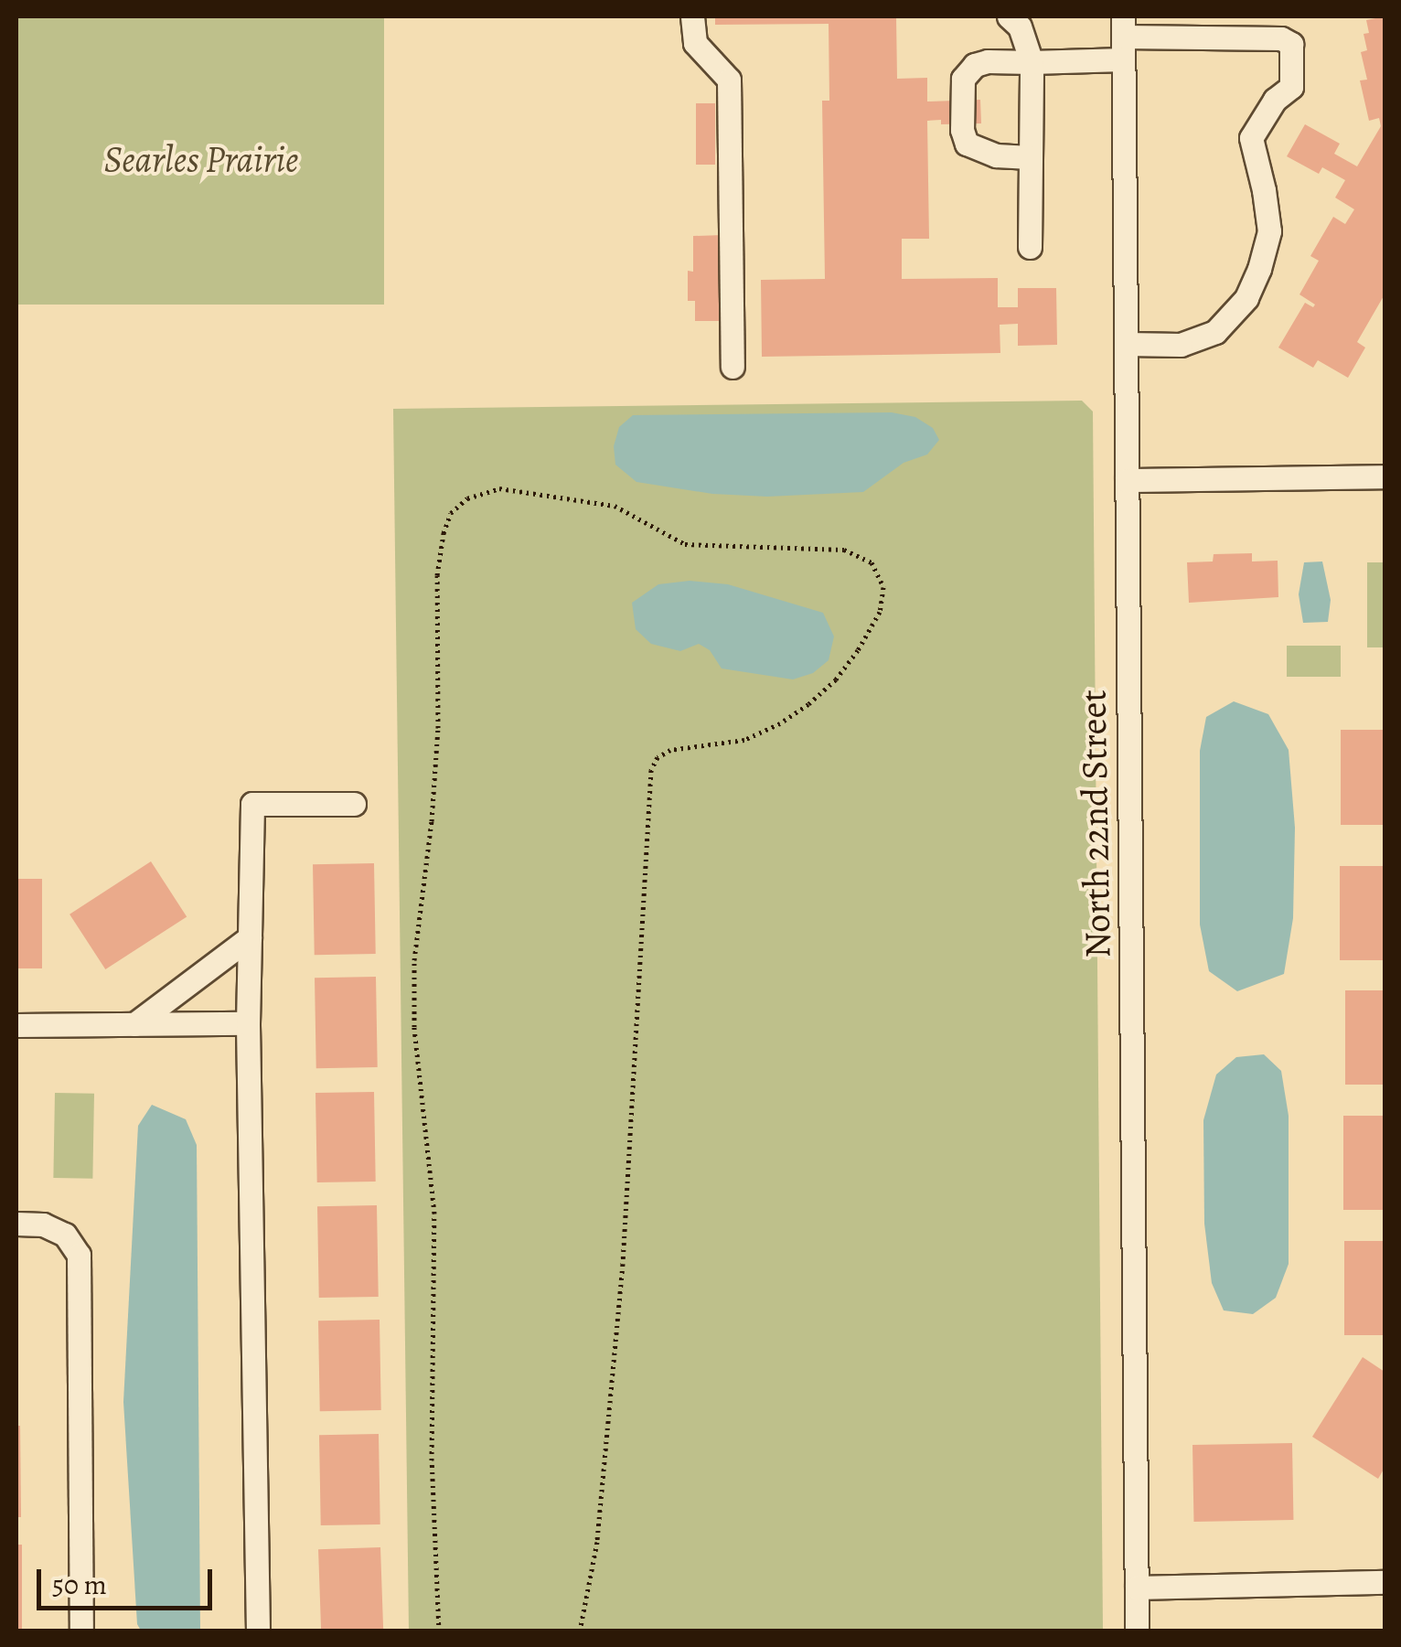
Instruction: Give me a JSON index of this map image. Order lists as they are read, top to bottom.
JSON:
{
  "streets": {
    "street": ["North 22nd Street"]
  },
  "parks": ["Searles Prairie"],
  "scale_bar": "50 m"
}
